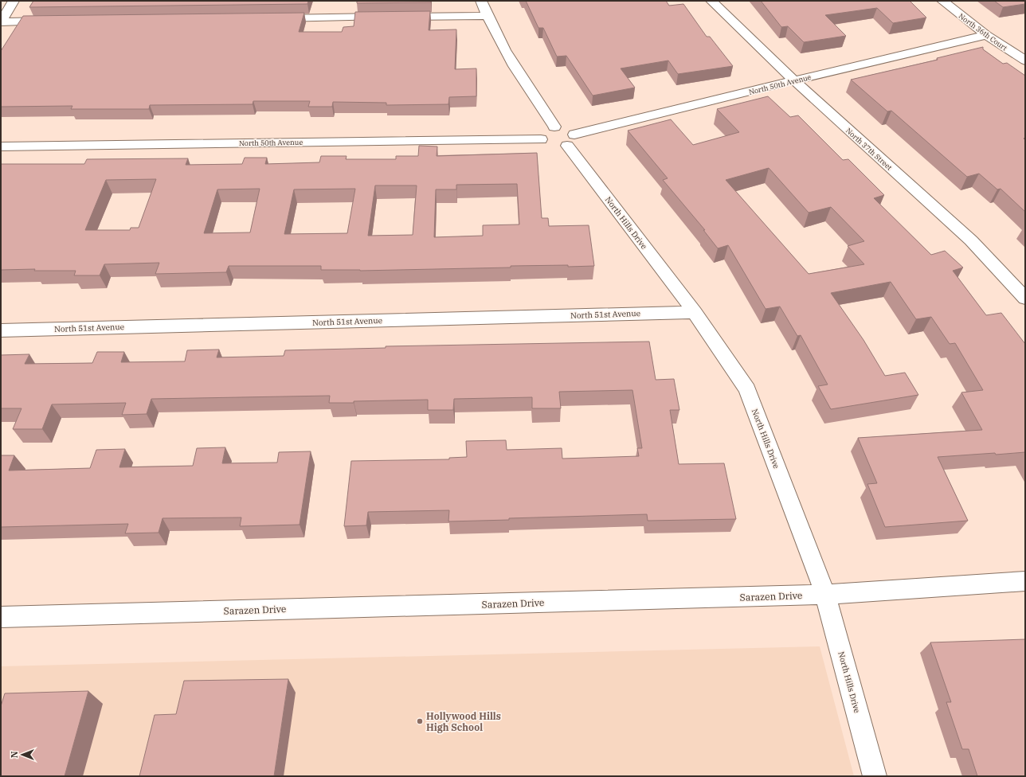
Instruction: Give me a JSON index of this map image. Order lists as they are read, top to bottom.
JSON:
{
  "streets": {
    "street": [
      "North 36th Court",
      "North 50th Avenue",
      "North 37th Street",
      "North Hills Drive",
      "North 51st Avenue",
      "Sarazen Drive"
    ]
  },
  "crossings": [
    ["North 36th Court", "North 50th Avenue"],
    ["North 50th Avenue", "North 37th Street"],
    ["North 50th Avenue", "North Hills Drive"],
    ["North Hills Drive", "North 51st Avenue"],
    ["North Hills Drive", "Sarazen Drive"]
  ],
  "places": ["Hollywood Hills High School"],
  "north": "left"
}
